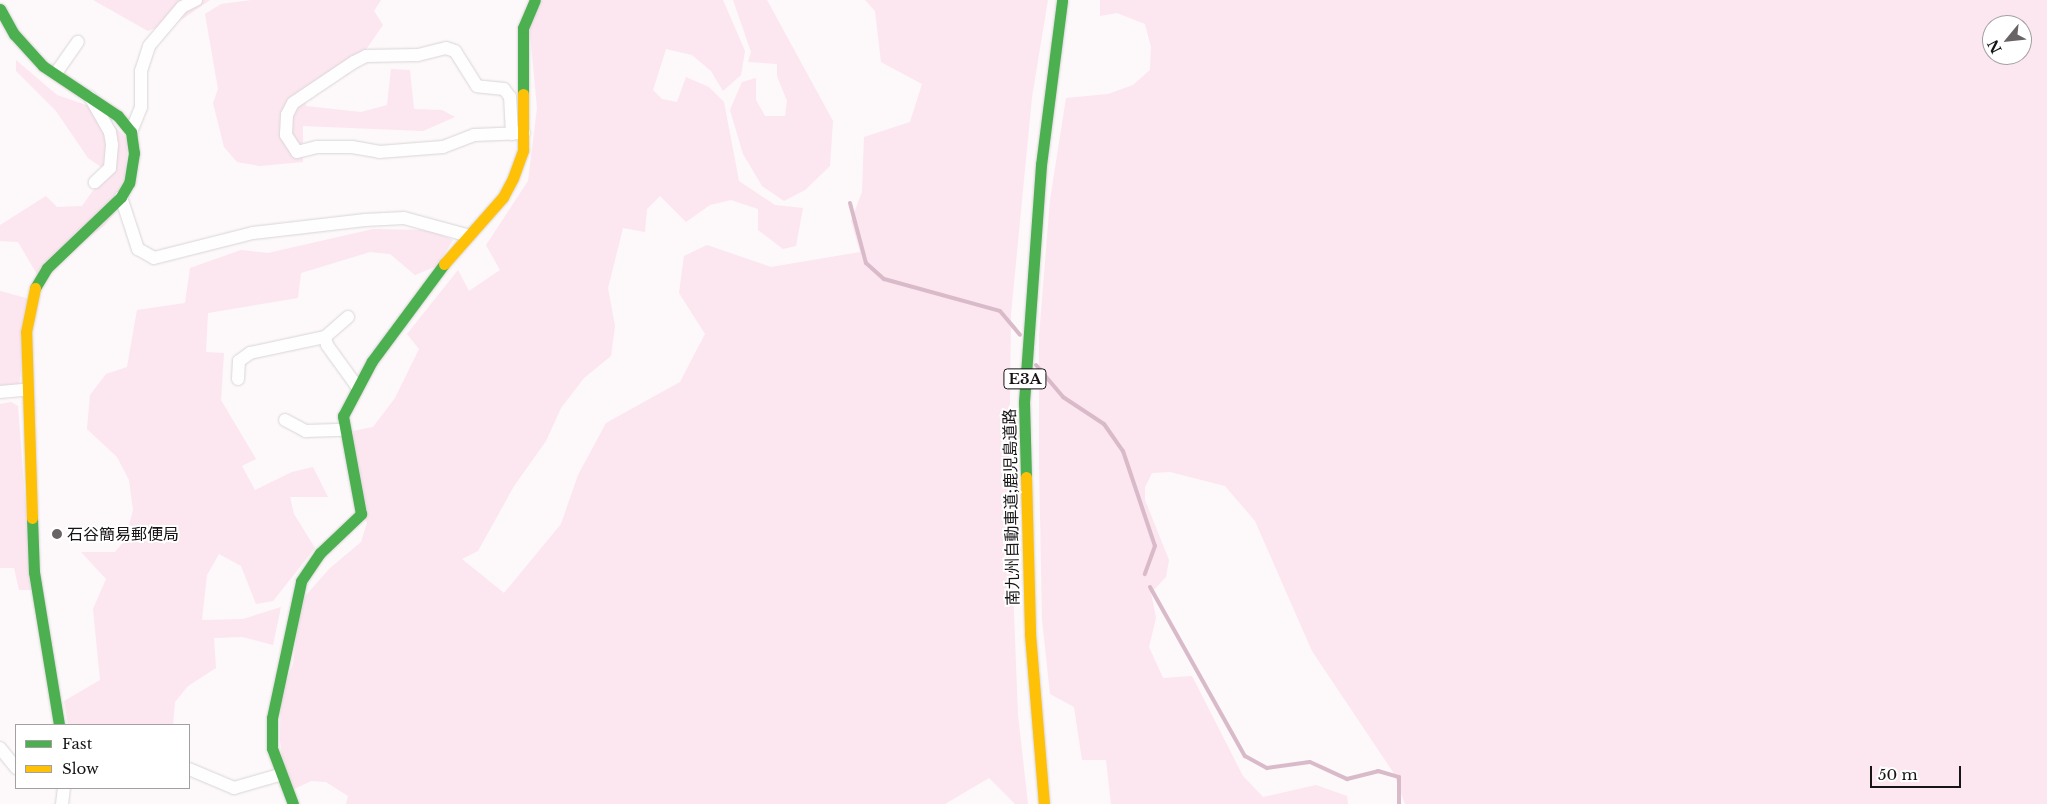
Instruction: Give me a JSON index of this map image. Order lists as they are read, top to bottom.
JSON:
{
  "streets": {
    "main road": ["E3A", "南九州自動車道;鹿児島道路"]
  },
  "places": ["石谷簡易郵便局"],
  "legend": ["Fast", "Slow"],
  "scale_bar": "50 m",
  "north": "bottom left"
}
